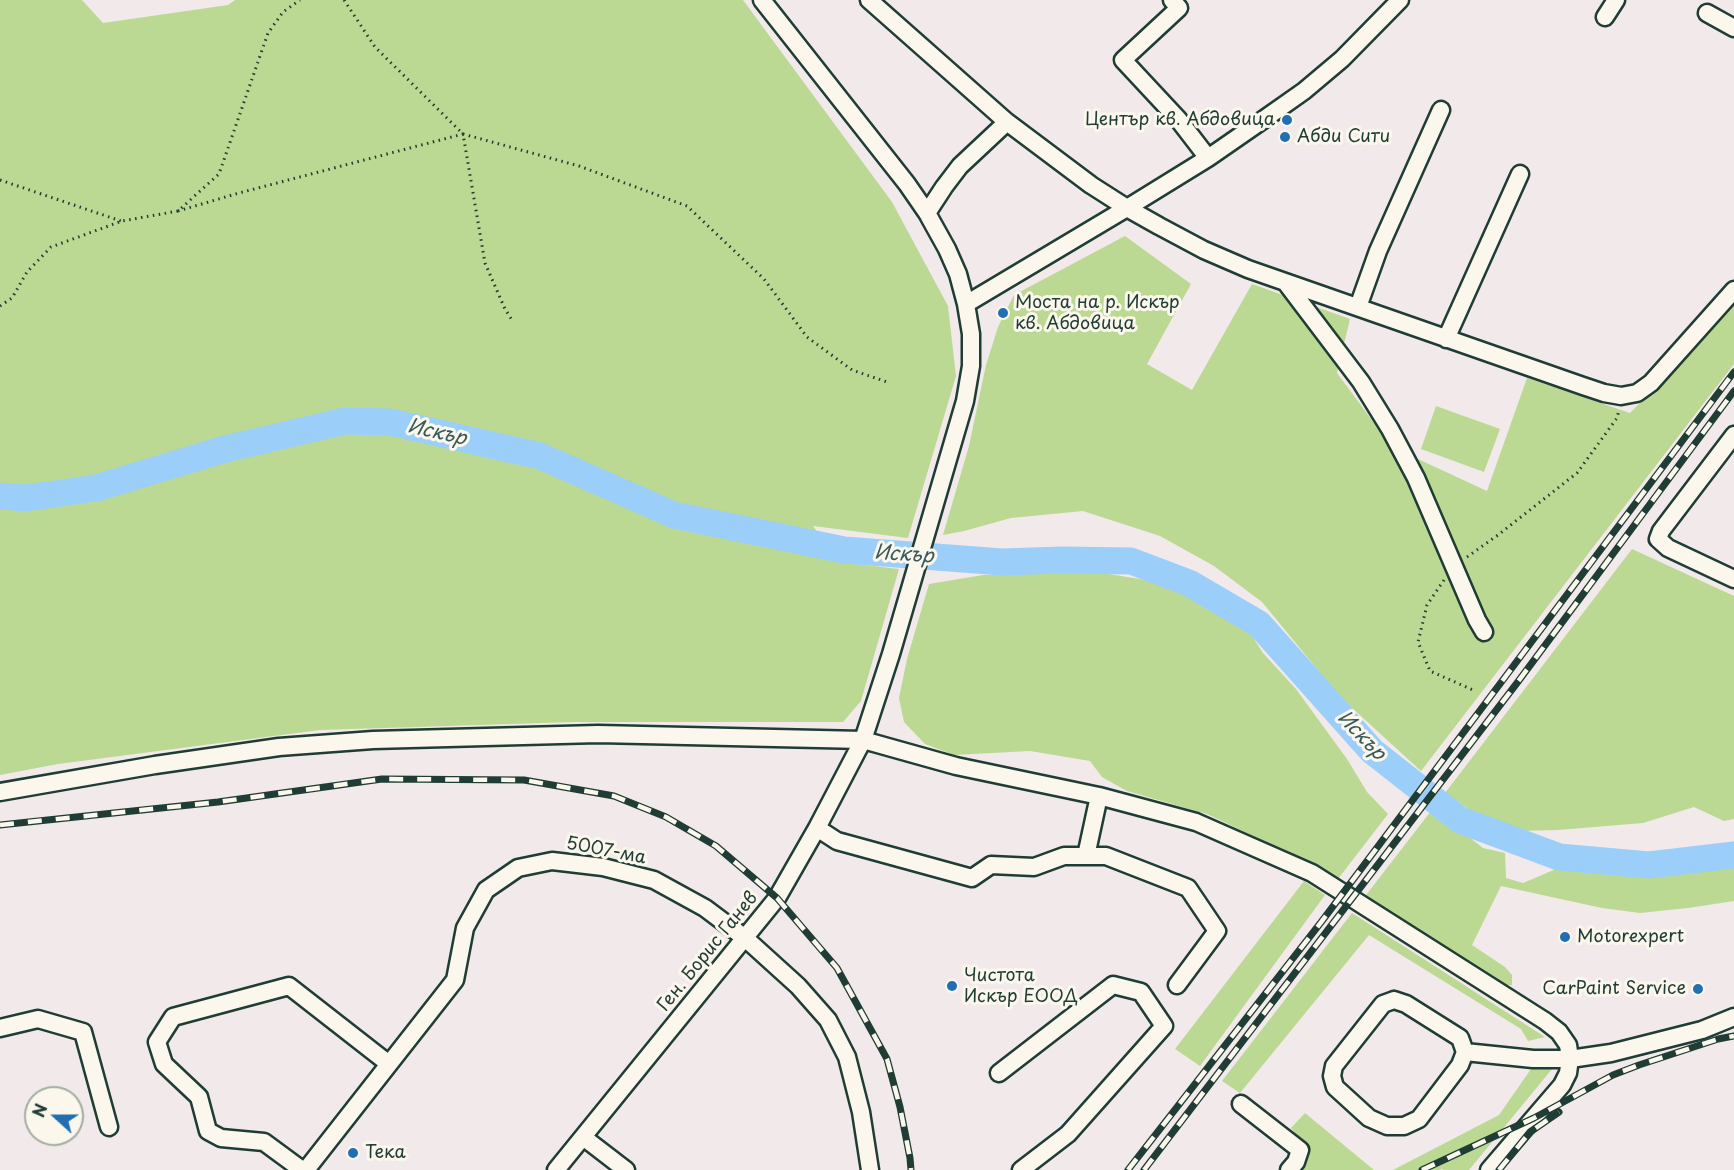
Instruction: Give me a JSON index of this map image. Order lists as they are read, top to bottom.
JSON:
{
  "streets": {
    "street": ["5007-ма", "Ген. Борис Ганев"]
  },
  "crossings": [
    ["5007-ма", "Ген. Борис Ганев"]
  ],
  "water": ["Искър"],
  "places": [
    "Център кв. Абдовица",
    "Абди Сити",
    "Моста на р. Искър кв. Абдовица",
    "Motorexpert",
    "Чистота Искър ЕООД",
    "CarPaint Service",
    "Тека"
  ],
  "north": "left"
}
